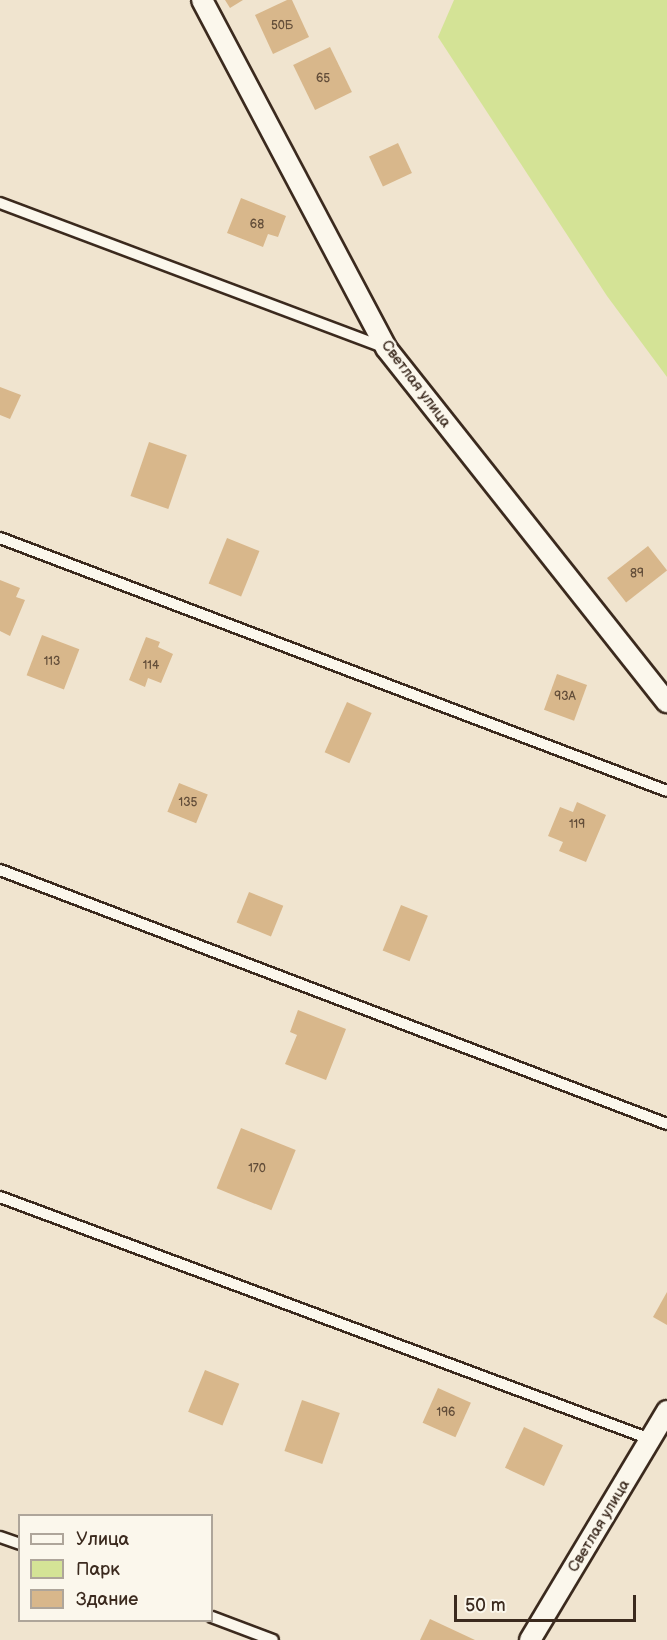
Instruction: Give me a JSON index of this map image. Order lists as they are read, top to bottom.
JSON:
{
  "streets": {
    "street": ["Светлая улица"]
  },
  "house_numbers": [
    "50Б",
    "65",
    "68",
    "89",
    "113",
    "114",
    "93А",
    "135",
    "119",
    "170",
    "196"
  ],
  "legend": ["Улица", "Парк", "Здание"],
  "scale_bar": "50 m"
}
